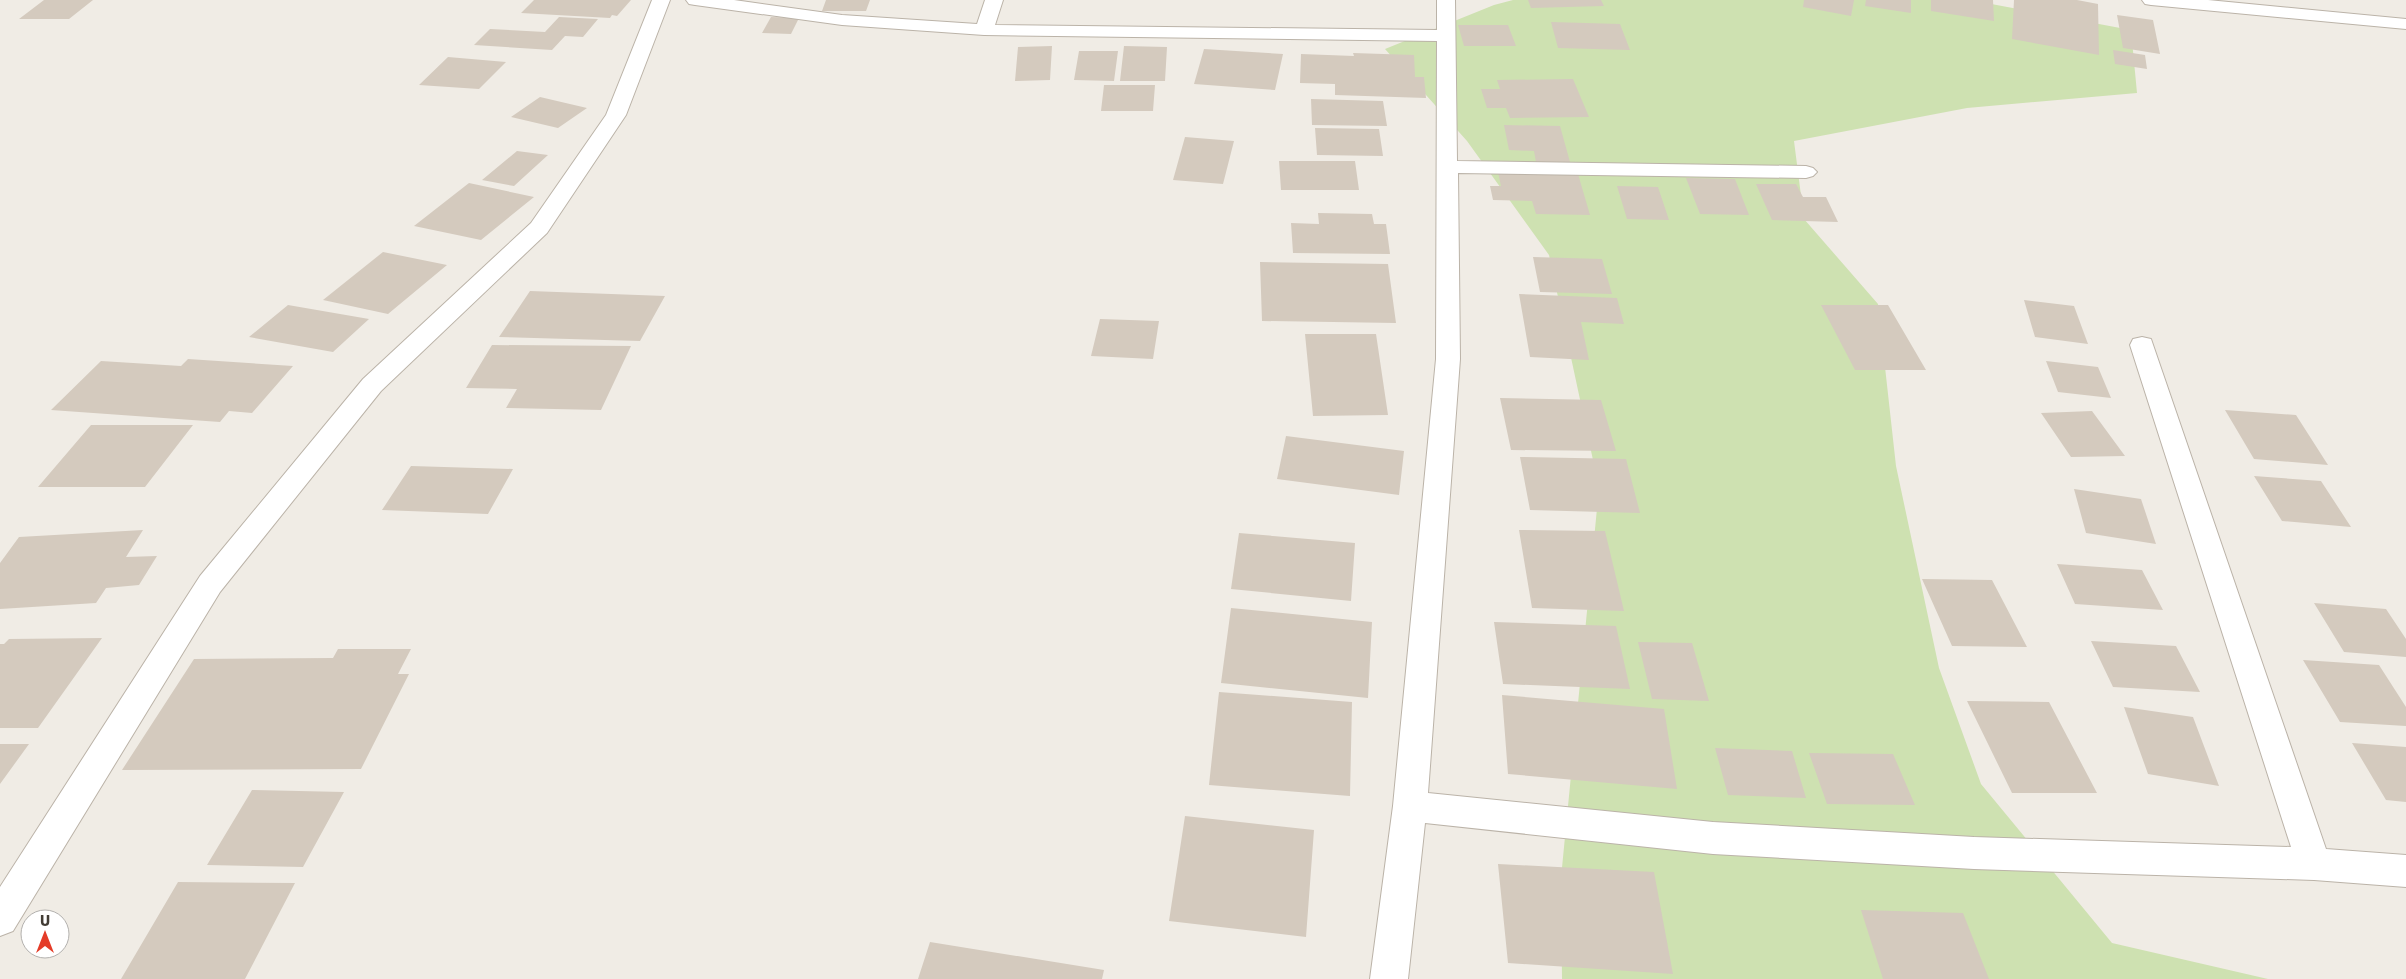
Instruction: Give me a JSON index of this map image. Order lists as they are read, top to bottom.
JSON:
{
  "north": "top"
}
